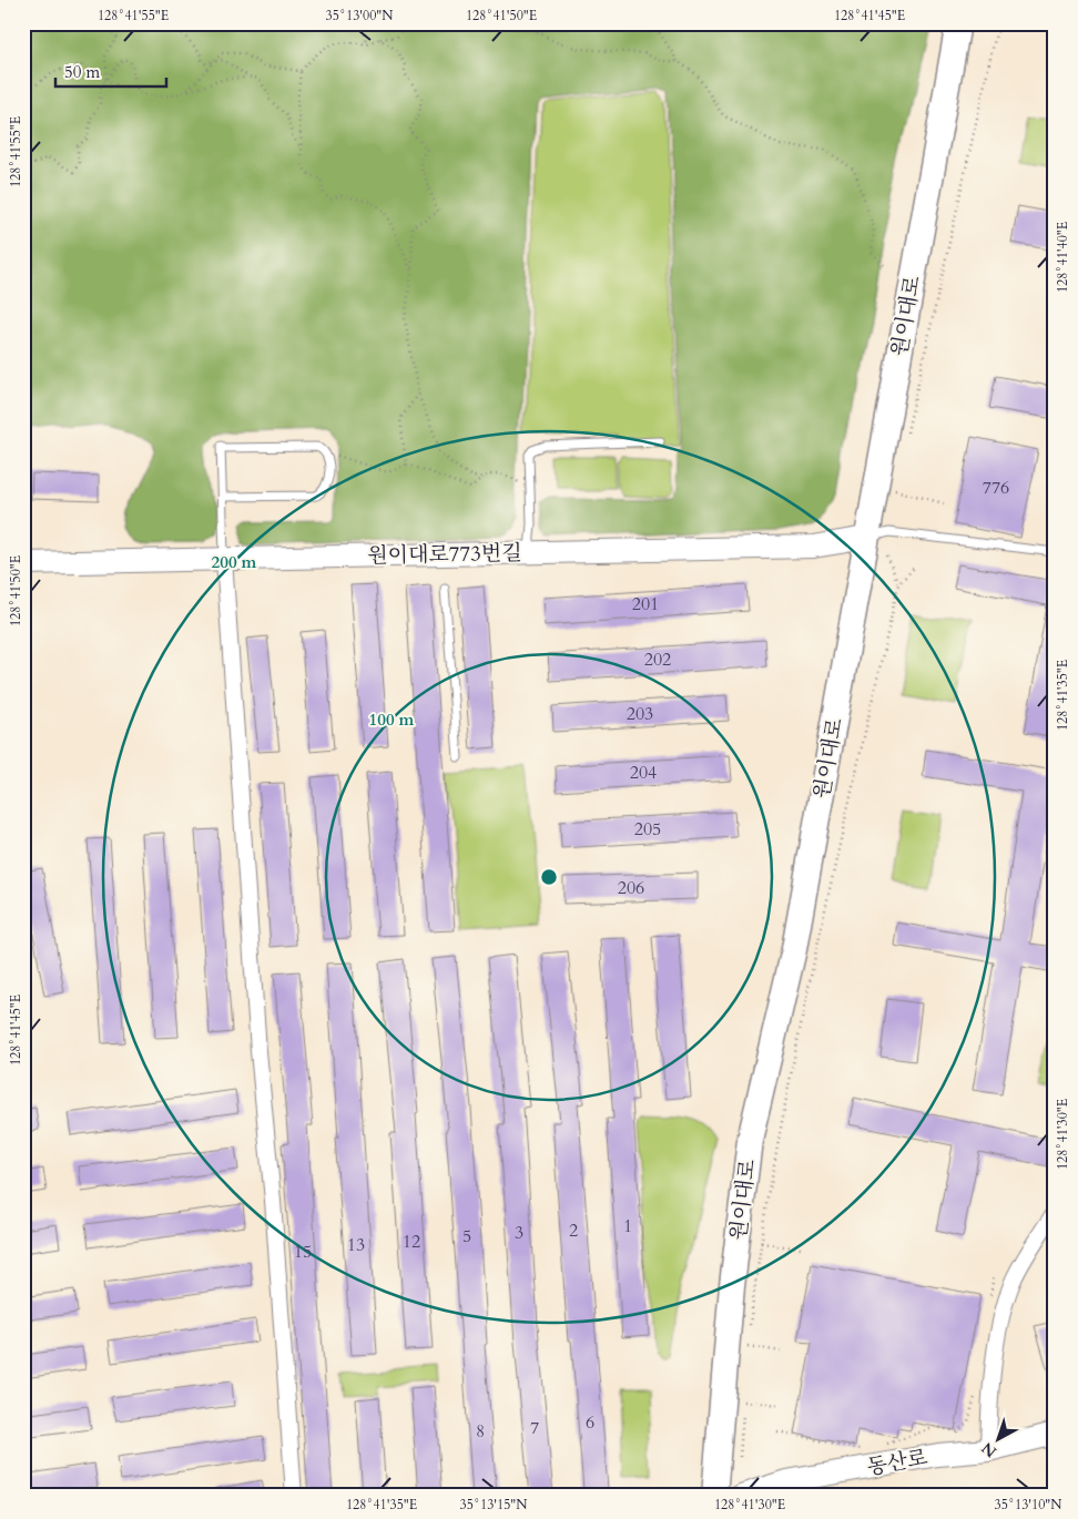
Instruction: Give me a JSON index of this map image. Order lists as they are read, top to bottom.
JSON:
{
  "streets": {
    "main road": ["원이대로"],
    "street": ["원이대로773번길", "동산로"]
  },
  "crossings": [
    ["원이대로", "원이대로773번길"]
  ],
  "house_numbers": [
    "776",
    "201",
    "202",
    "203",
    "204",
    "205",
    "206",
    "1",
    "2",
    "3",
    "5",
    "12",
    "13",
    "15",
    "6",
    "7",
    "8"
  ],
  "scale_bar": "50 m",
  "north": "bottom left",
  "coordinates": [
    "128°41'55\"E",
    "35°13'00\"N",
    "128°41'50\"E",
    "128°41'45\"E",
    "128°41'40\"E",
    "128°41'35\"E",
    "128°41'30\"E",
    "35°13'15\"N",
    "35°13'10\"N"
  ],
  "rings": ["200 m", "100 m"]
}
